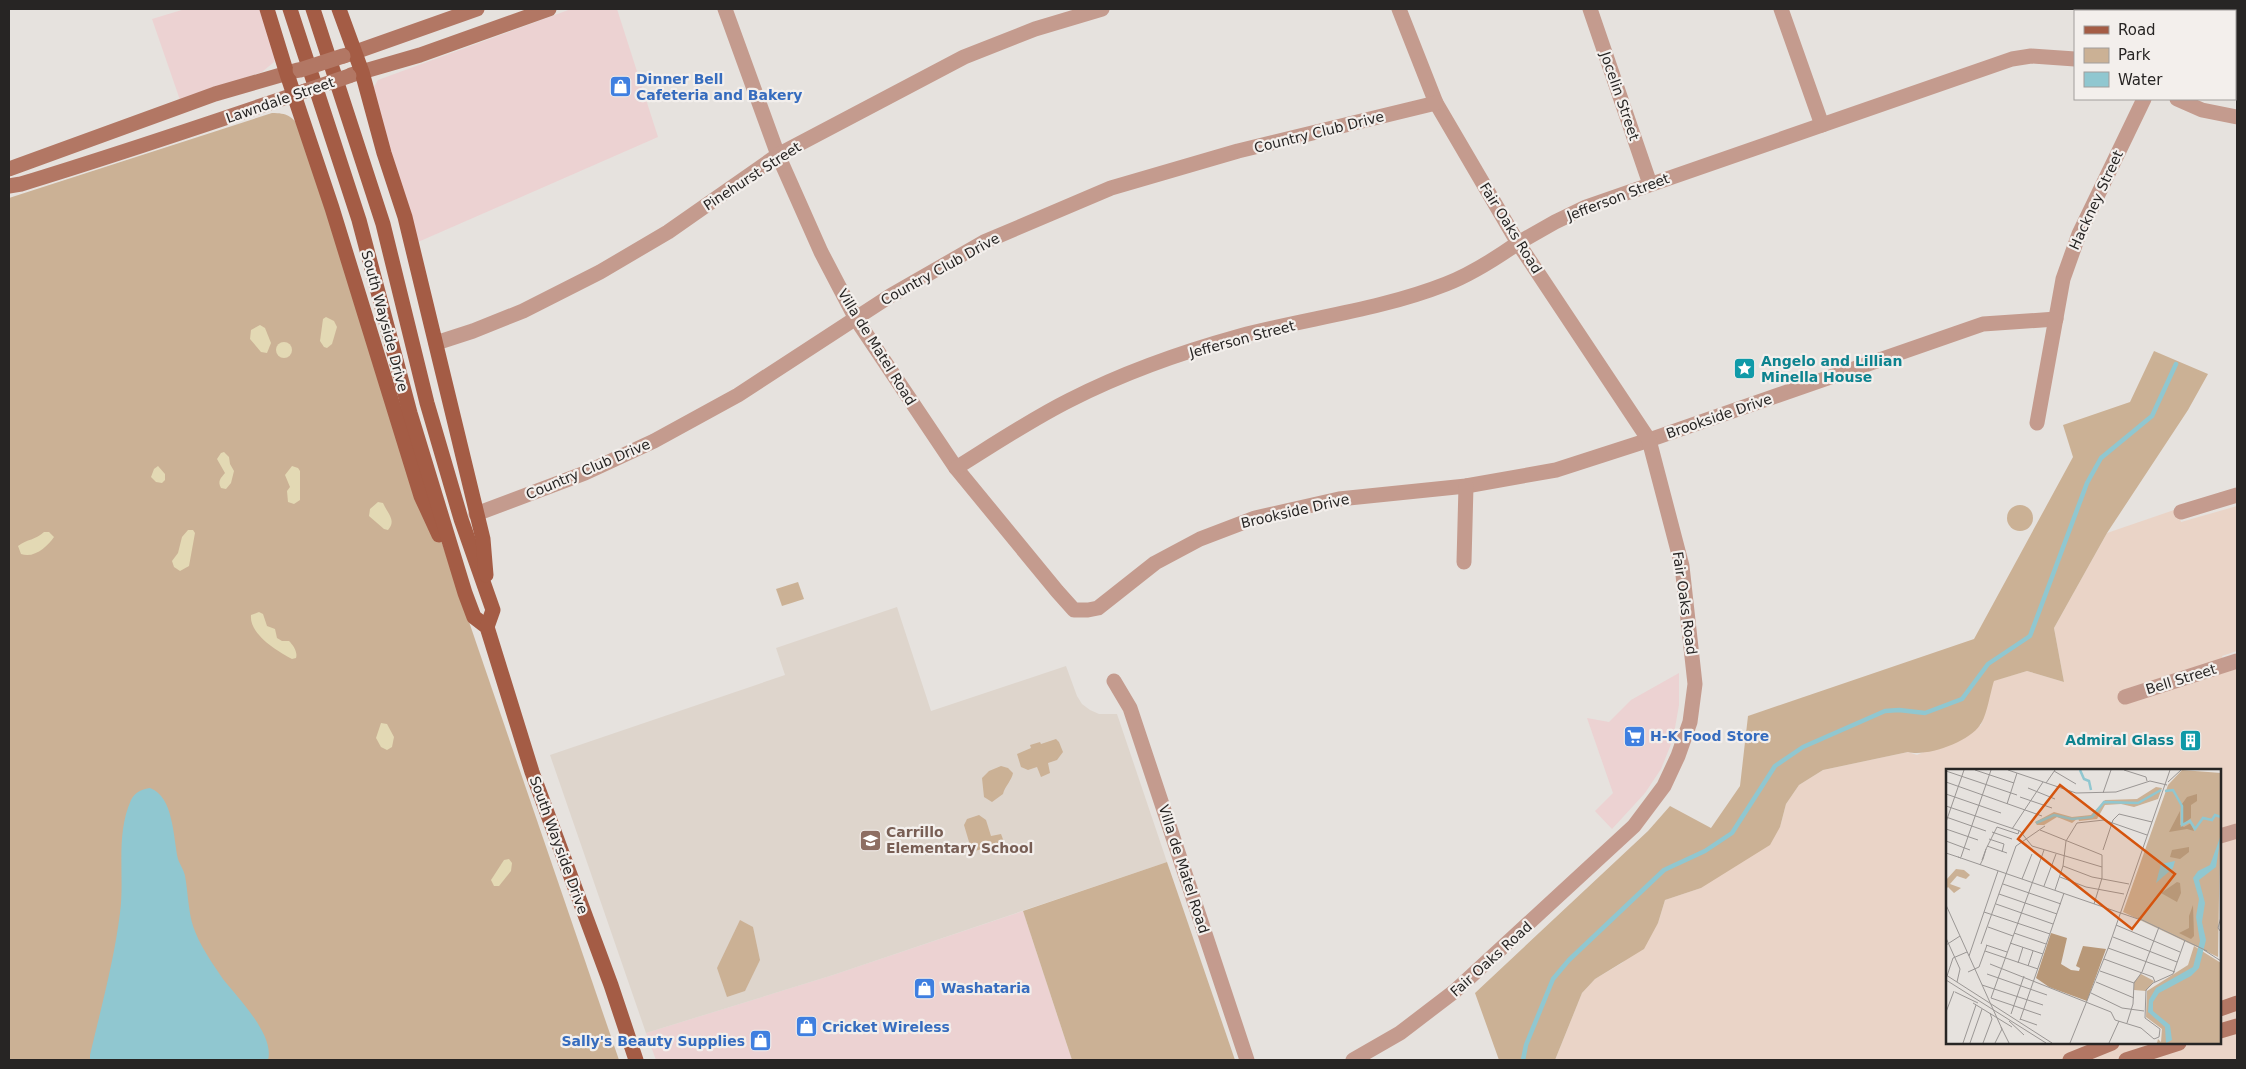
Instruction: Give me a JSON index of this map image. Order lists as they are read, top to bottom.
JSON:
{
  "streets": {
    "main road": ["Lawndale Street", "South Wayside Drive"],
    "street": [
      "Jocelin Street",
      "Country Club Drive",
      "Pinehurst Street",
      "Jefferson Street",
      "Hackney Street",
      "Fair Oaks Road",
      "Villa de Matel Road",
      "Brookside Drive",
      "Bell Street"
    ]
  },
  "crossings": [
    ["Jocelin Street", "Jefferson Street"],
    ["Country Club Drive", "Fair Oaks Road"],
    ["Country Club Drive", "Villa de Matel Road"],
    ["Pinehurst Street", "Villa de Matel Road"],
    ["Jefferson Street", "Fair Oaks Road"],
    ["Jefferson Street", "Villa de Matel Road"],
    ["Hackney Street", "Brookside Drive"],
    ["Fair Oaks Road", "Brookside Drive"],
    ["Villa de Matel Road", "Brookside Drive"]
  ],
  "places": {
    "shop": [
      "Dinner Bell Cafeteria and Bakery",
      "Washataria",
      "Cricket Wireless",
      "Sally's Beauty Supplies"
    ],
    "place": ["Angelo and Lillian Minella House"],
    "supermarket": ["H-K Food Store"],
    "building": ["Admiral Glass"],
    "school or university": ["Carrillo Elementary School"]
  },
  "legend": ["Road", "Park", "Water"]
}
